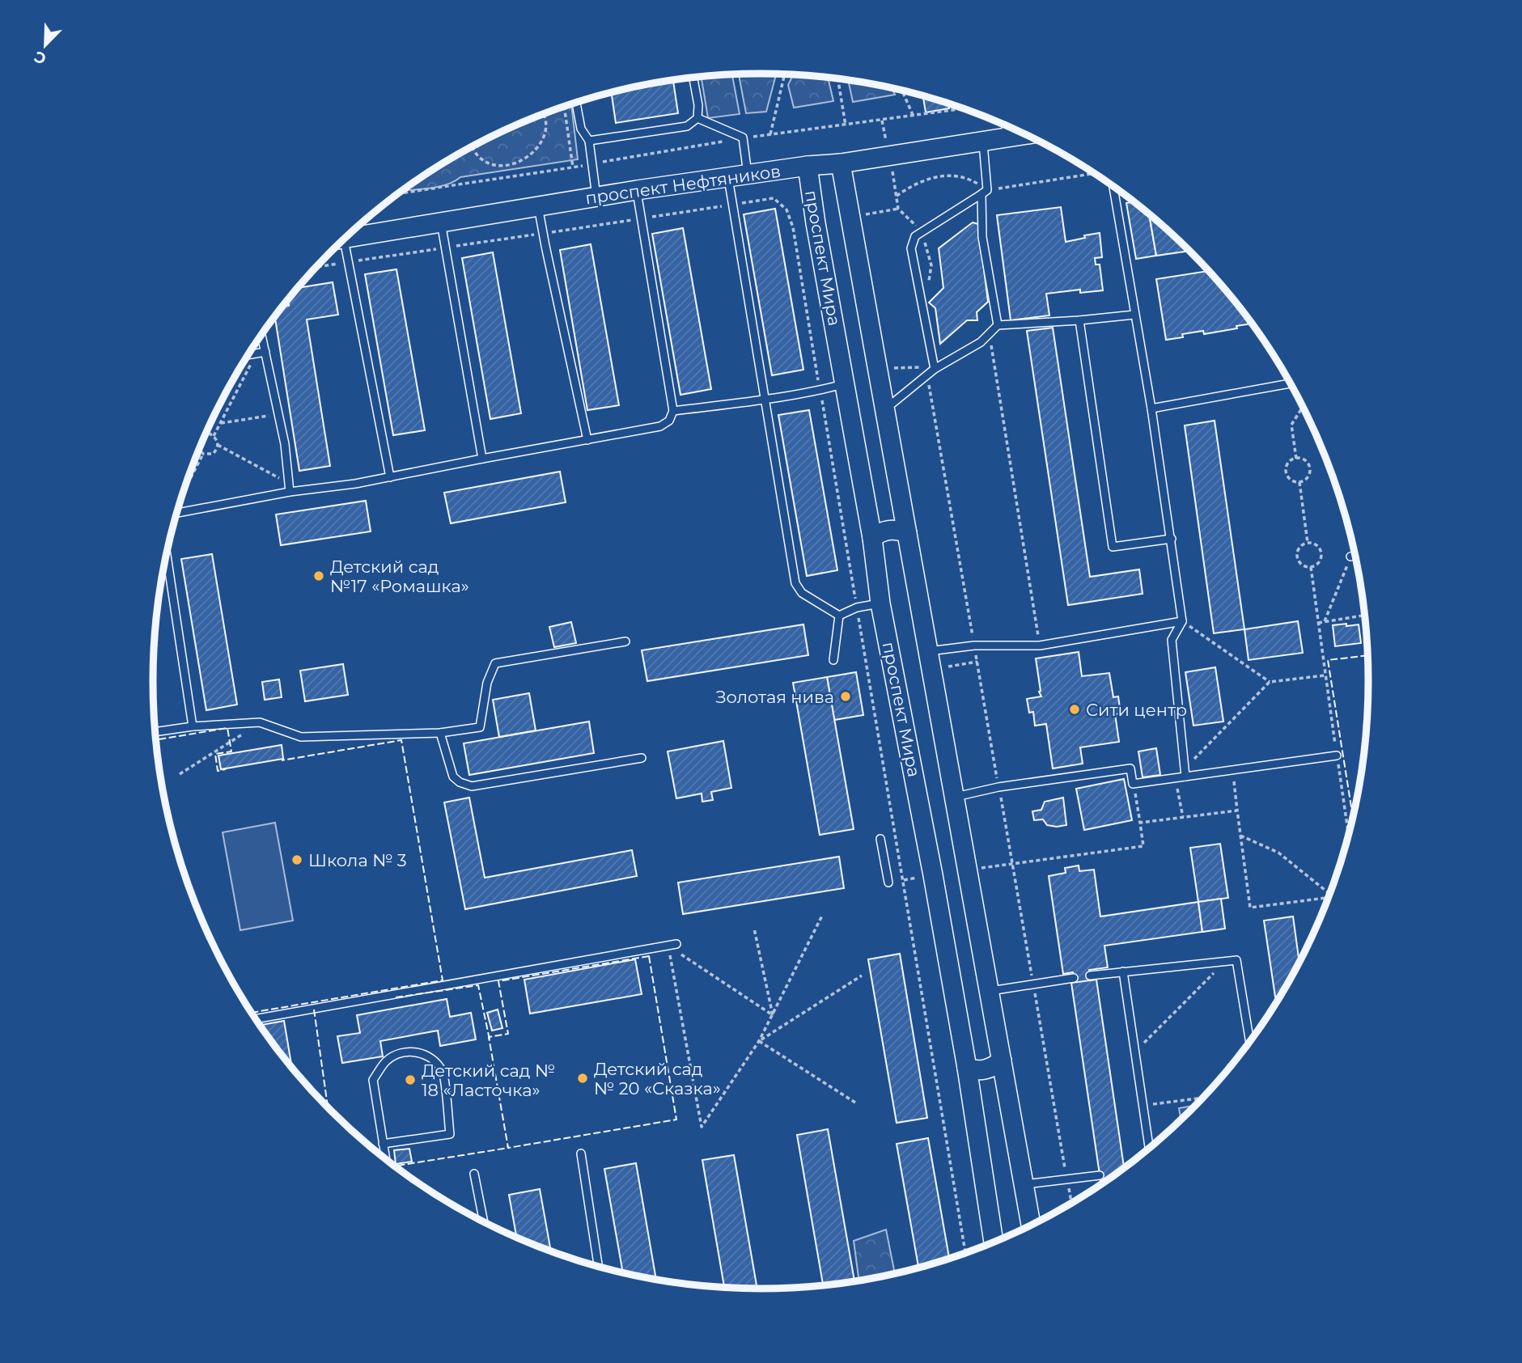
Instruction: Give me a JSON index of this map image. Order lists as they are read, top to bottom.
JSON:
{
  "streets": {
    "main road": ["проспект Нефтяников", "проспект Мира"]
  },
  "crossings": [
    ["проспект Нефтяников", "проспект Мира"]
  ],
  "places": [
    "Детский сад №17 «Ромашка»",
    "Золотая нива",
    "Сити центр",
    "Школа № 3",
    "Детский сад № 20 «Сказка»",
    "Детский сад № 18 «Ласточка»"
  ],
  "north": "bottom left"
}
